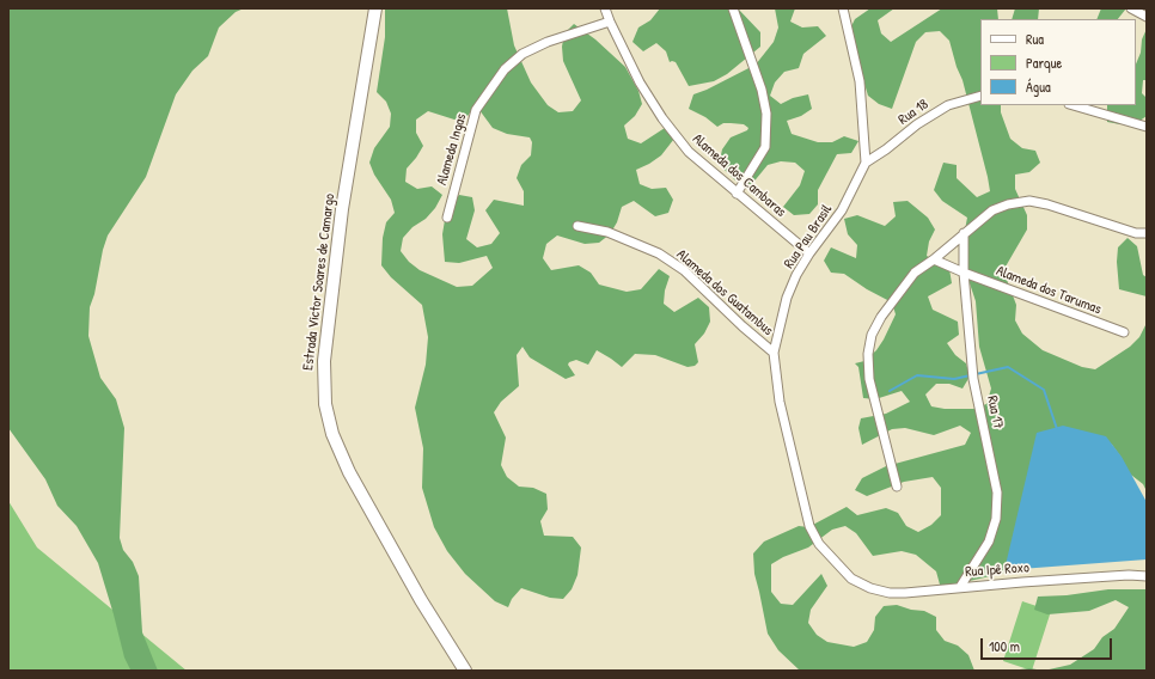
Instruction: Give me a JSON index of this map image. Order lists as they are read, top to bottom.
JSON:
{
  "streets": {
    "main road": ["Estrada Victor Soares de Camargo"],
    "street": [
      "Rua 18",
      "Alameda Ingas",
      "Alameda dos Cambaras",
      "Rua Pau Brasil",
      "Alameda dos Tarumas",
      "Alameda dos Guatambus",
      "Rua 17",
      "Rua Ipê Roxo"
    ]
  },
  "crossings": [
    ["Rua 18", "Rua Pau Brasil"],
    ["Alameda Ingas", "Alameda dos Cambaras"],
    ["Alameda dos Cambaras", "Rua Pau Brasil"],
    ["Rua Pau Brasil", "Alameda dos Guatambus"],
    ["Rua Pau Brasil", "Rua Ipê Roxo"],
    ["Alameda dos Tarumas", "Rua 17"],
    ["Rua 17", "Rua Ipê Roxo"]
  ],
  "legend": ["Rua", "Parque", "Água"],
  "scale_bar": "100 m"
}
